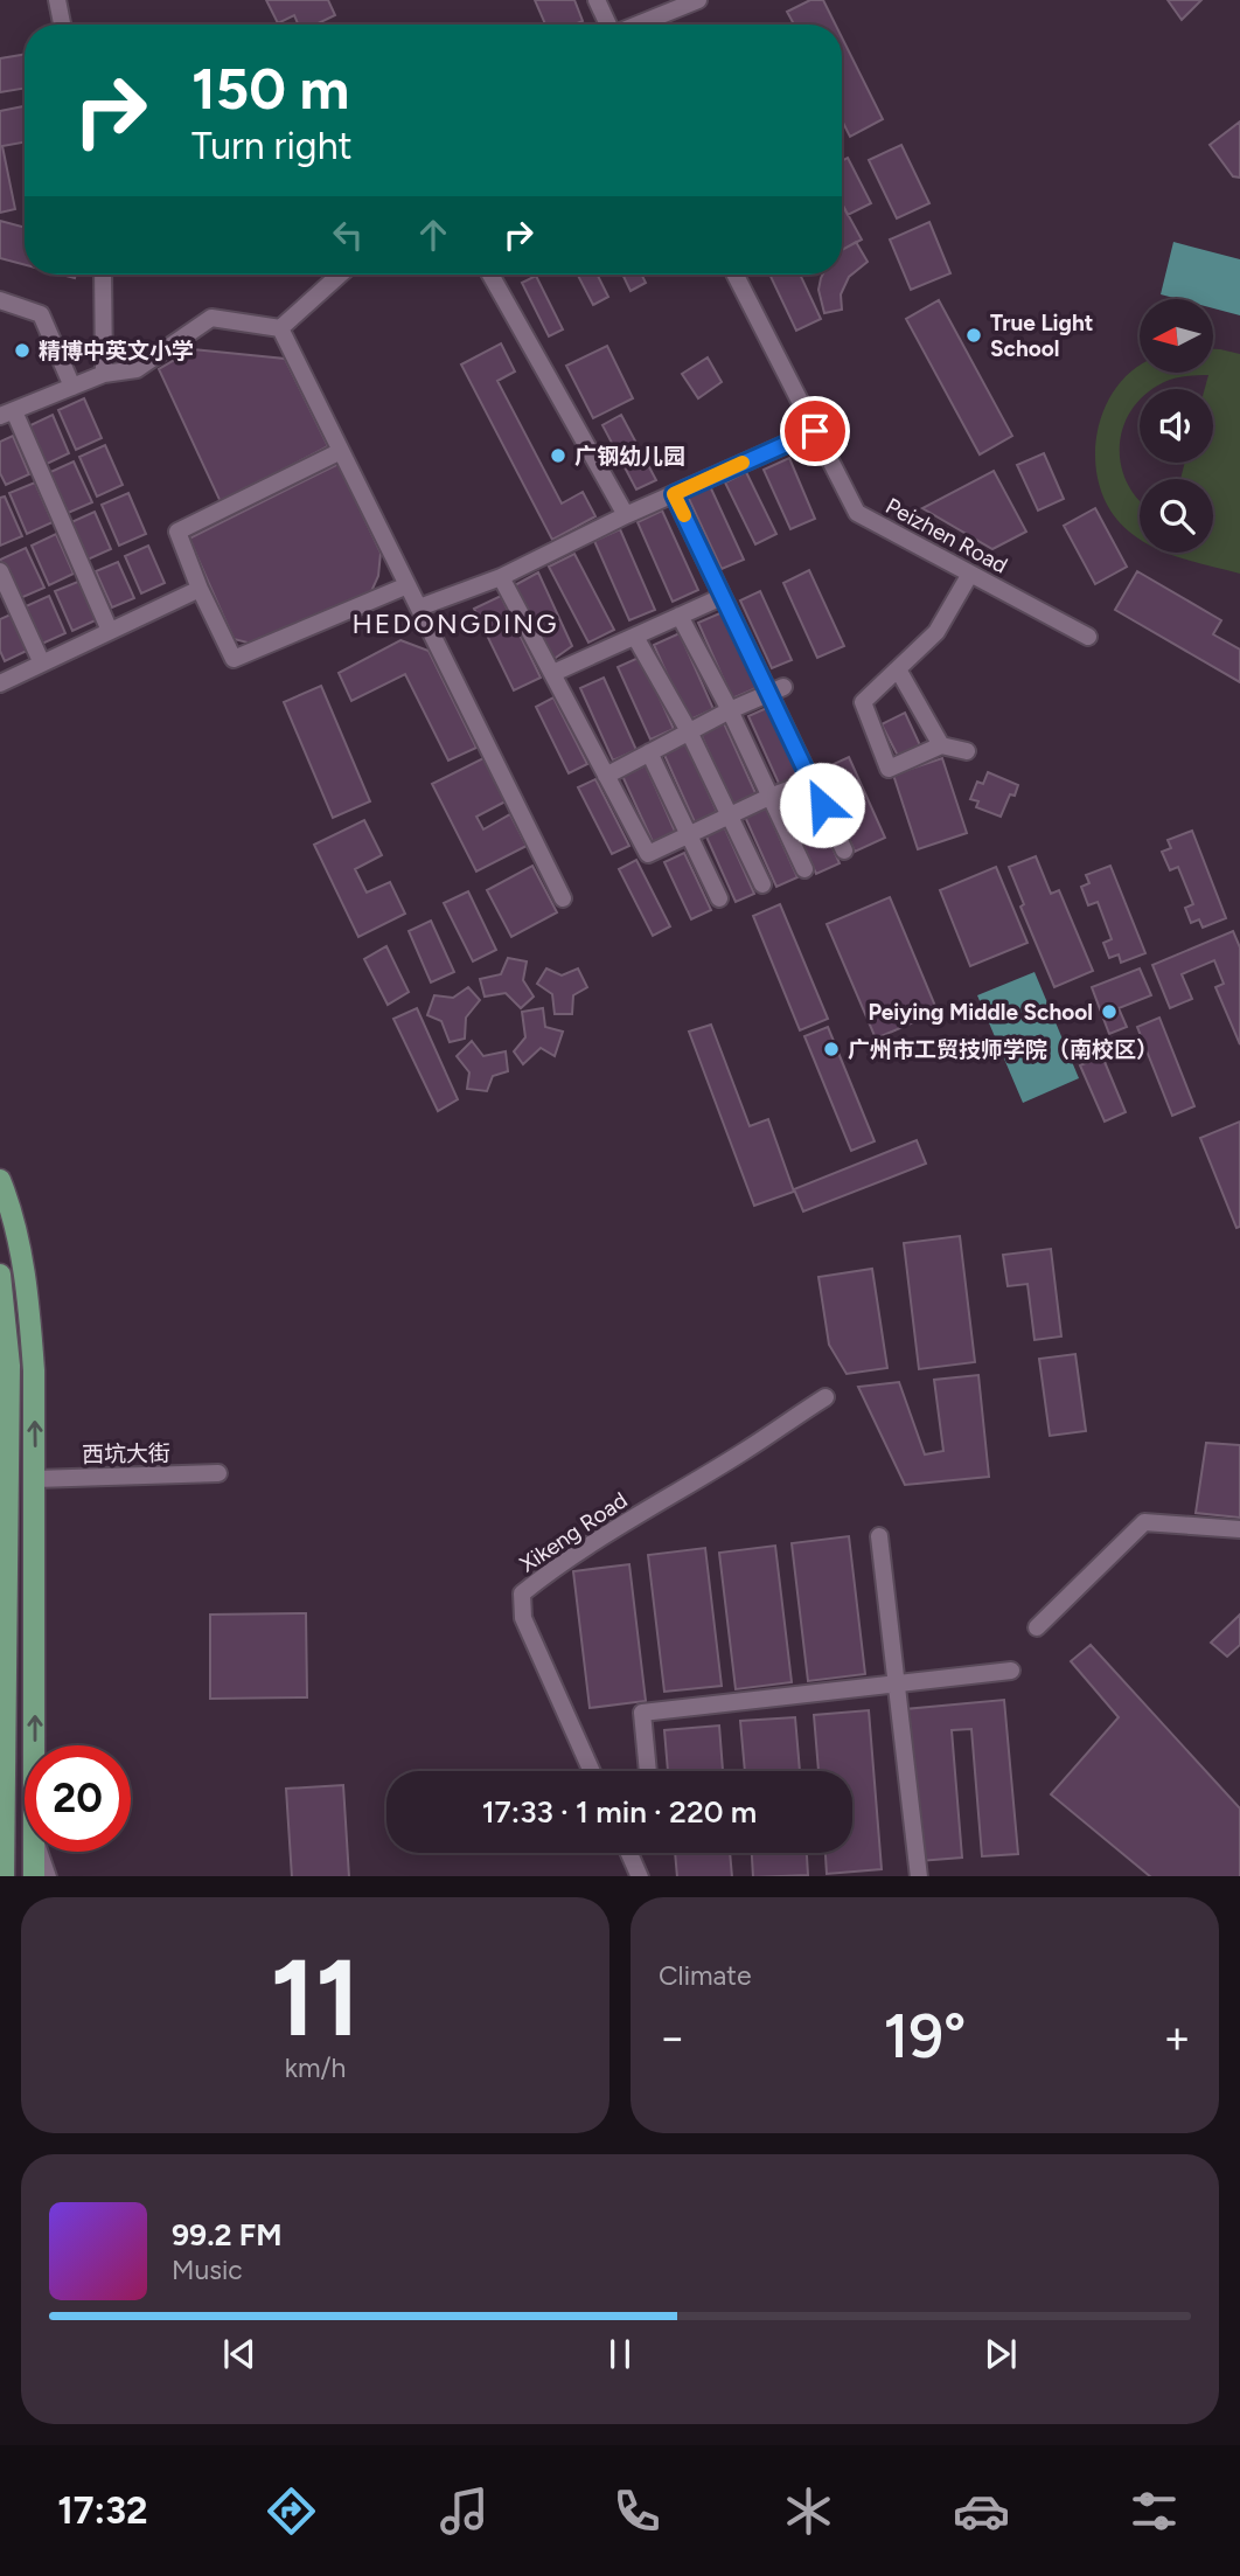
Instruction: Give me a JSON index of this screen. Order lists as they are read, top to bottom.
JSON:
{
  "streets": {
    "street": ["Peizhen Road", "西坑大街", "Xikeng Road"]
  },
  "districts": ["HEDONGDING"],
  "places": [
    "True Light School",
    "精博中英文小学",
    "广钢幼儿园",
    "Peiying Middle School",
    "广州市工贸技师学院（南校区）"
  ],
  "north": "left",
  "page": {
    "turn": ["150 m", "Turn right"],
    "limit": "20",
    "trip": "17:33 · 1 min · 220 m",
    "tile": [
      ["11", "km/h"],
      "Climate"
    ],
    "heat": ["−", "19°", "+"],
    "song": ["99.2 FM", "Music"],
    "tabs": "17:32"
  }
}
